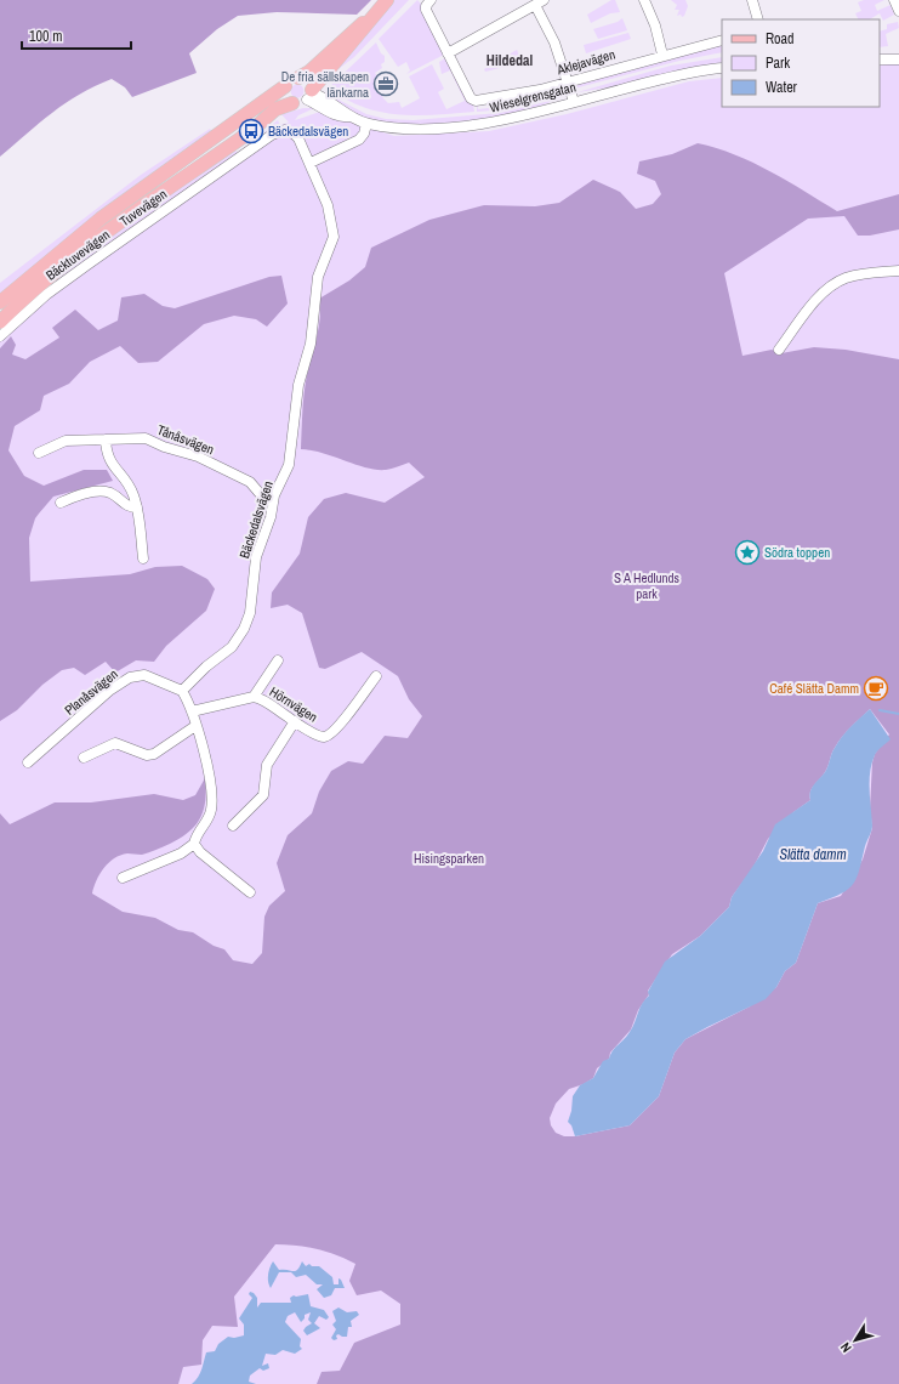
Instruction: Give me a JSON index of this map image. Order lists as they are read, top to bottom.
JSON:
{
  "streets": {
    "main road": ["Tuvevägen"],
    "street": [
      "Aklejavägen",
      "Wieselgrensgatan",
      "Bäcktuvevägen",
      "Tånåsvägen",
      "Bäckedalsvägen",
      "Planåsvägen",
      "Hörnvägen"
    ]
  },
  "crossings": [
    ["Wieselgrensgatan", "Tuvevägen"],
    ["Bäcktuvevägen", "Bäckedalsvägen"],
    ["Tånåsvägen", "Bäckedalsvägen"],
    ["Bäckedalsvägen", "Planåsvägen"]
  ],
  "districts": ["Hildedal"],
  "water": ["Slätta damm"],
  "parks": ["S A Hedlunds park", "Hisingsparken"],
  "places": {
    "office": ["De fria sällskapen länkarna"],
    "bus stop": ["Bäckedalsvägen"],
    "place": ["Södra toppen"],
    "cafe": ["Café Slätta Damm"]
  },
  "legend": ["Road", "Park", "Water"],
  "scale_bar": "100 m",
  "north": "bottom left"
}
